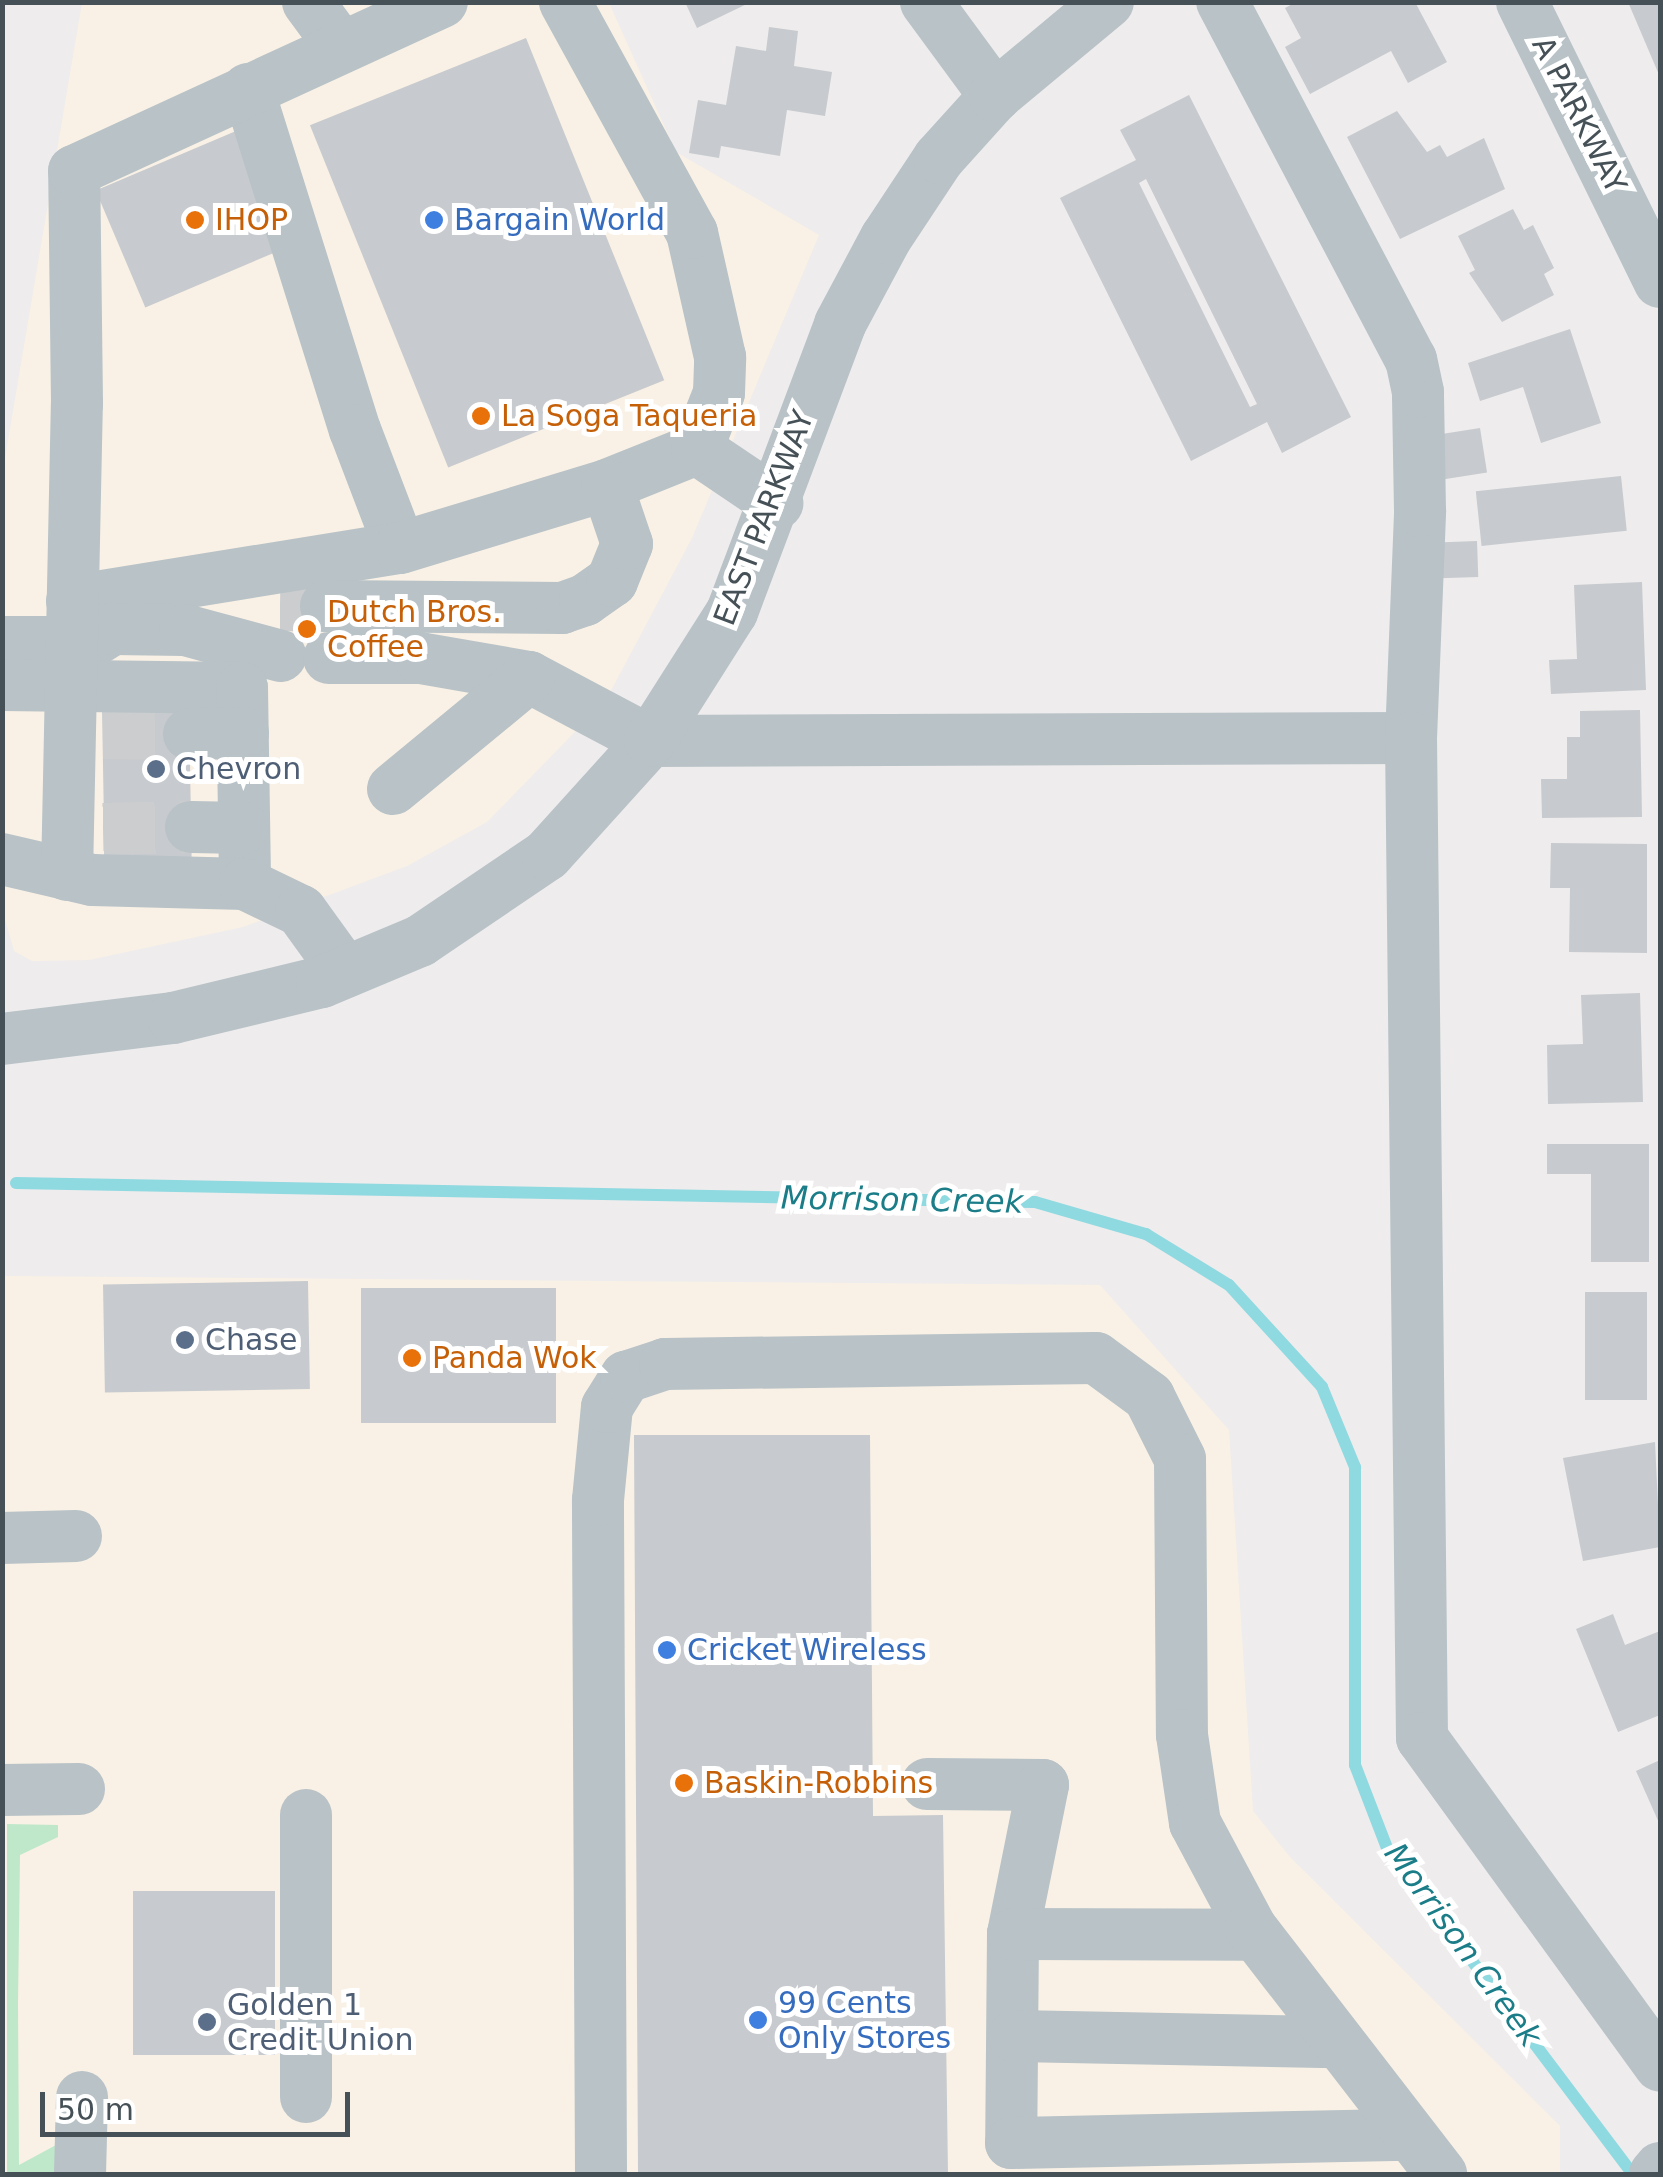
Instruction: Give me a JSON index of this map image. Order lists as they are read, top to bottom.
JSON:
{
  "streets": {
    "street": ["A PARKWAY", "EAST PARKWAY"]
  },
  "water": ["Morrison Creek"],
  "places": [
    "IHOP",
    "Bargain World",
    "La Soga Taqueria",
    "Dutch Bros. Coffee",
    "Chevron",
    "Chase",
    "Panda Wok",
    "Cricket Wireless",
    "Baskin-Robbins",
    "99 Cents Only Stores",
    "Golden 1 Credit Union"
  ],
  "scale_bar": "50 m"
}
